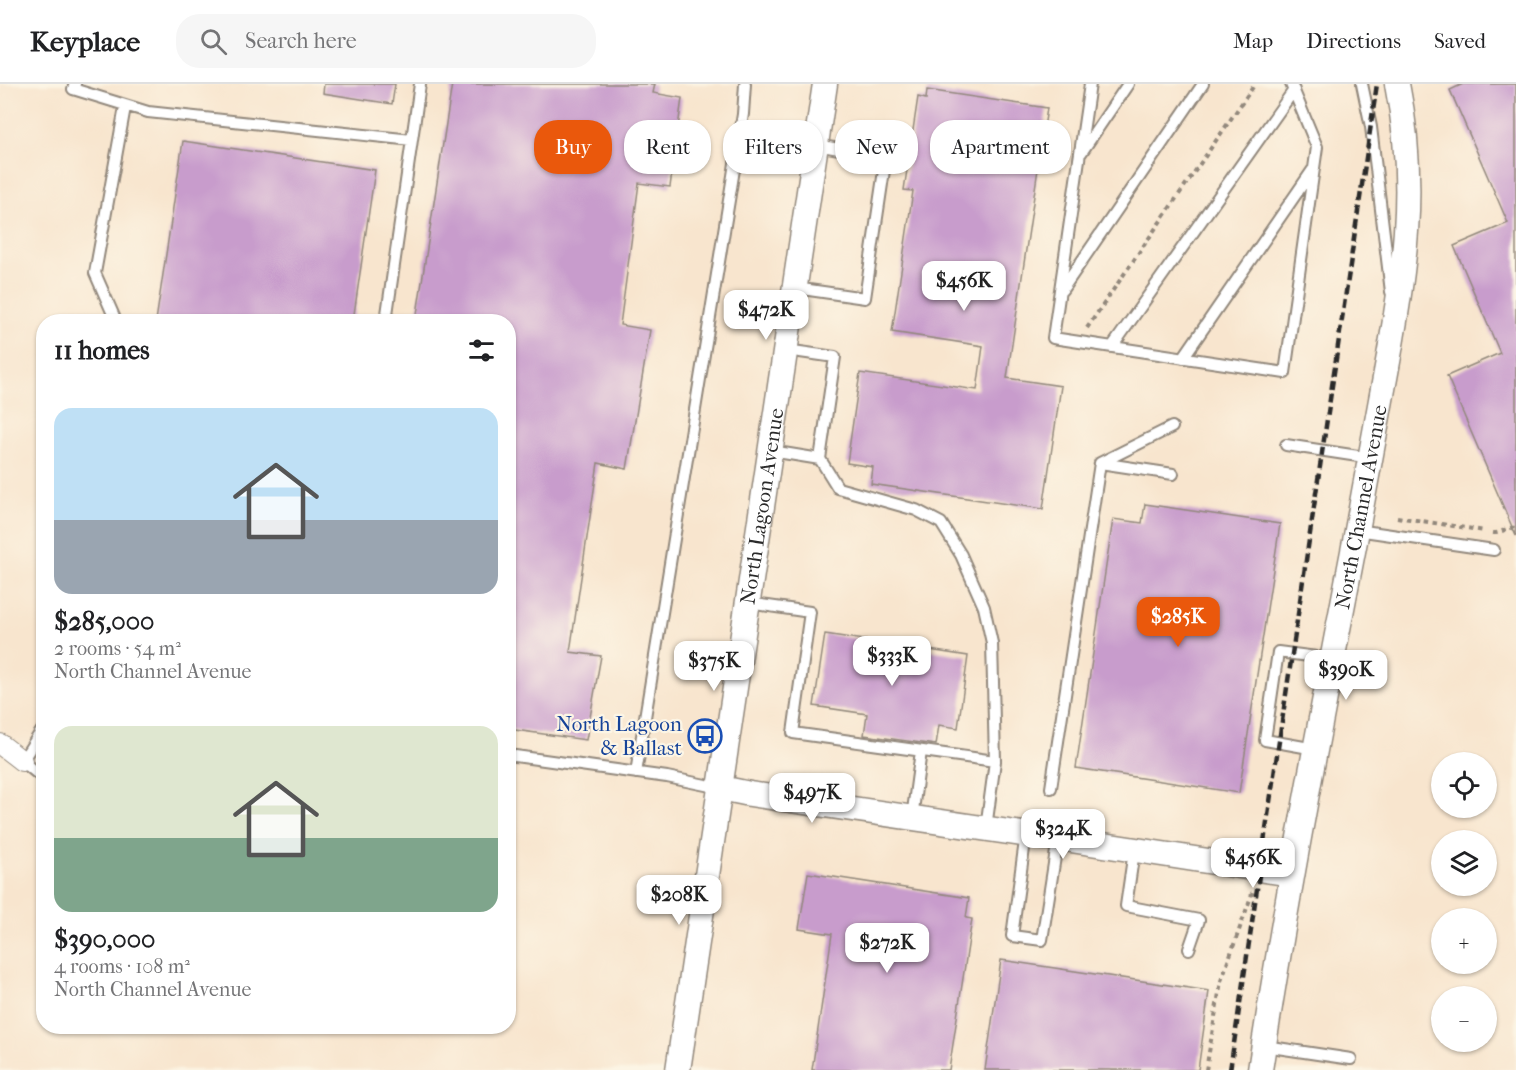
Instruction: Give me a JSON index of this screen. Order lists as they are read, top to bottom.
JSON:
{
  "streets": {
    "street": ["North Lagoon Avenue", "North Channel Avenue"]
  },
  "places": {
    "bus stop": ["North Lagoon & Ballast"]
  },
  "page": {
    "header": "Keyplace",
    "search": "Search here",
    "nav": ["Map", "Directions", "Saved"],
    "chip": [
      "Buy",
      "Rent",
      "Filters",
      "New",
      "Apartment"
    ],
    "price": [
      "$456K",
      "$472K",
      "$285K",
      "$333K",
      "$375K",
      "$390K",
      "$497K",
      "$324K",
      "$456K",
      "$208K",
      "$272K"
    ],
    "heading": "11 homes",
    "list": [
      {
        "name": "$285,000",
        "note": "2 rooms · 54 m² · North Channel Avenue"
      },
      {
        "name": "$390,000",
        "note": "4 rooms · 108 m² · North Channel Avenue"
      }
    ],
    "map_buttons": ["+", "−"]
  }
}
